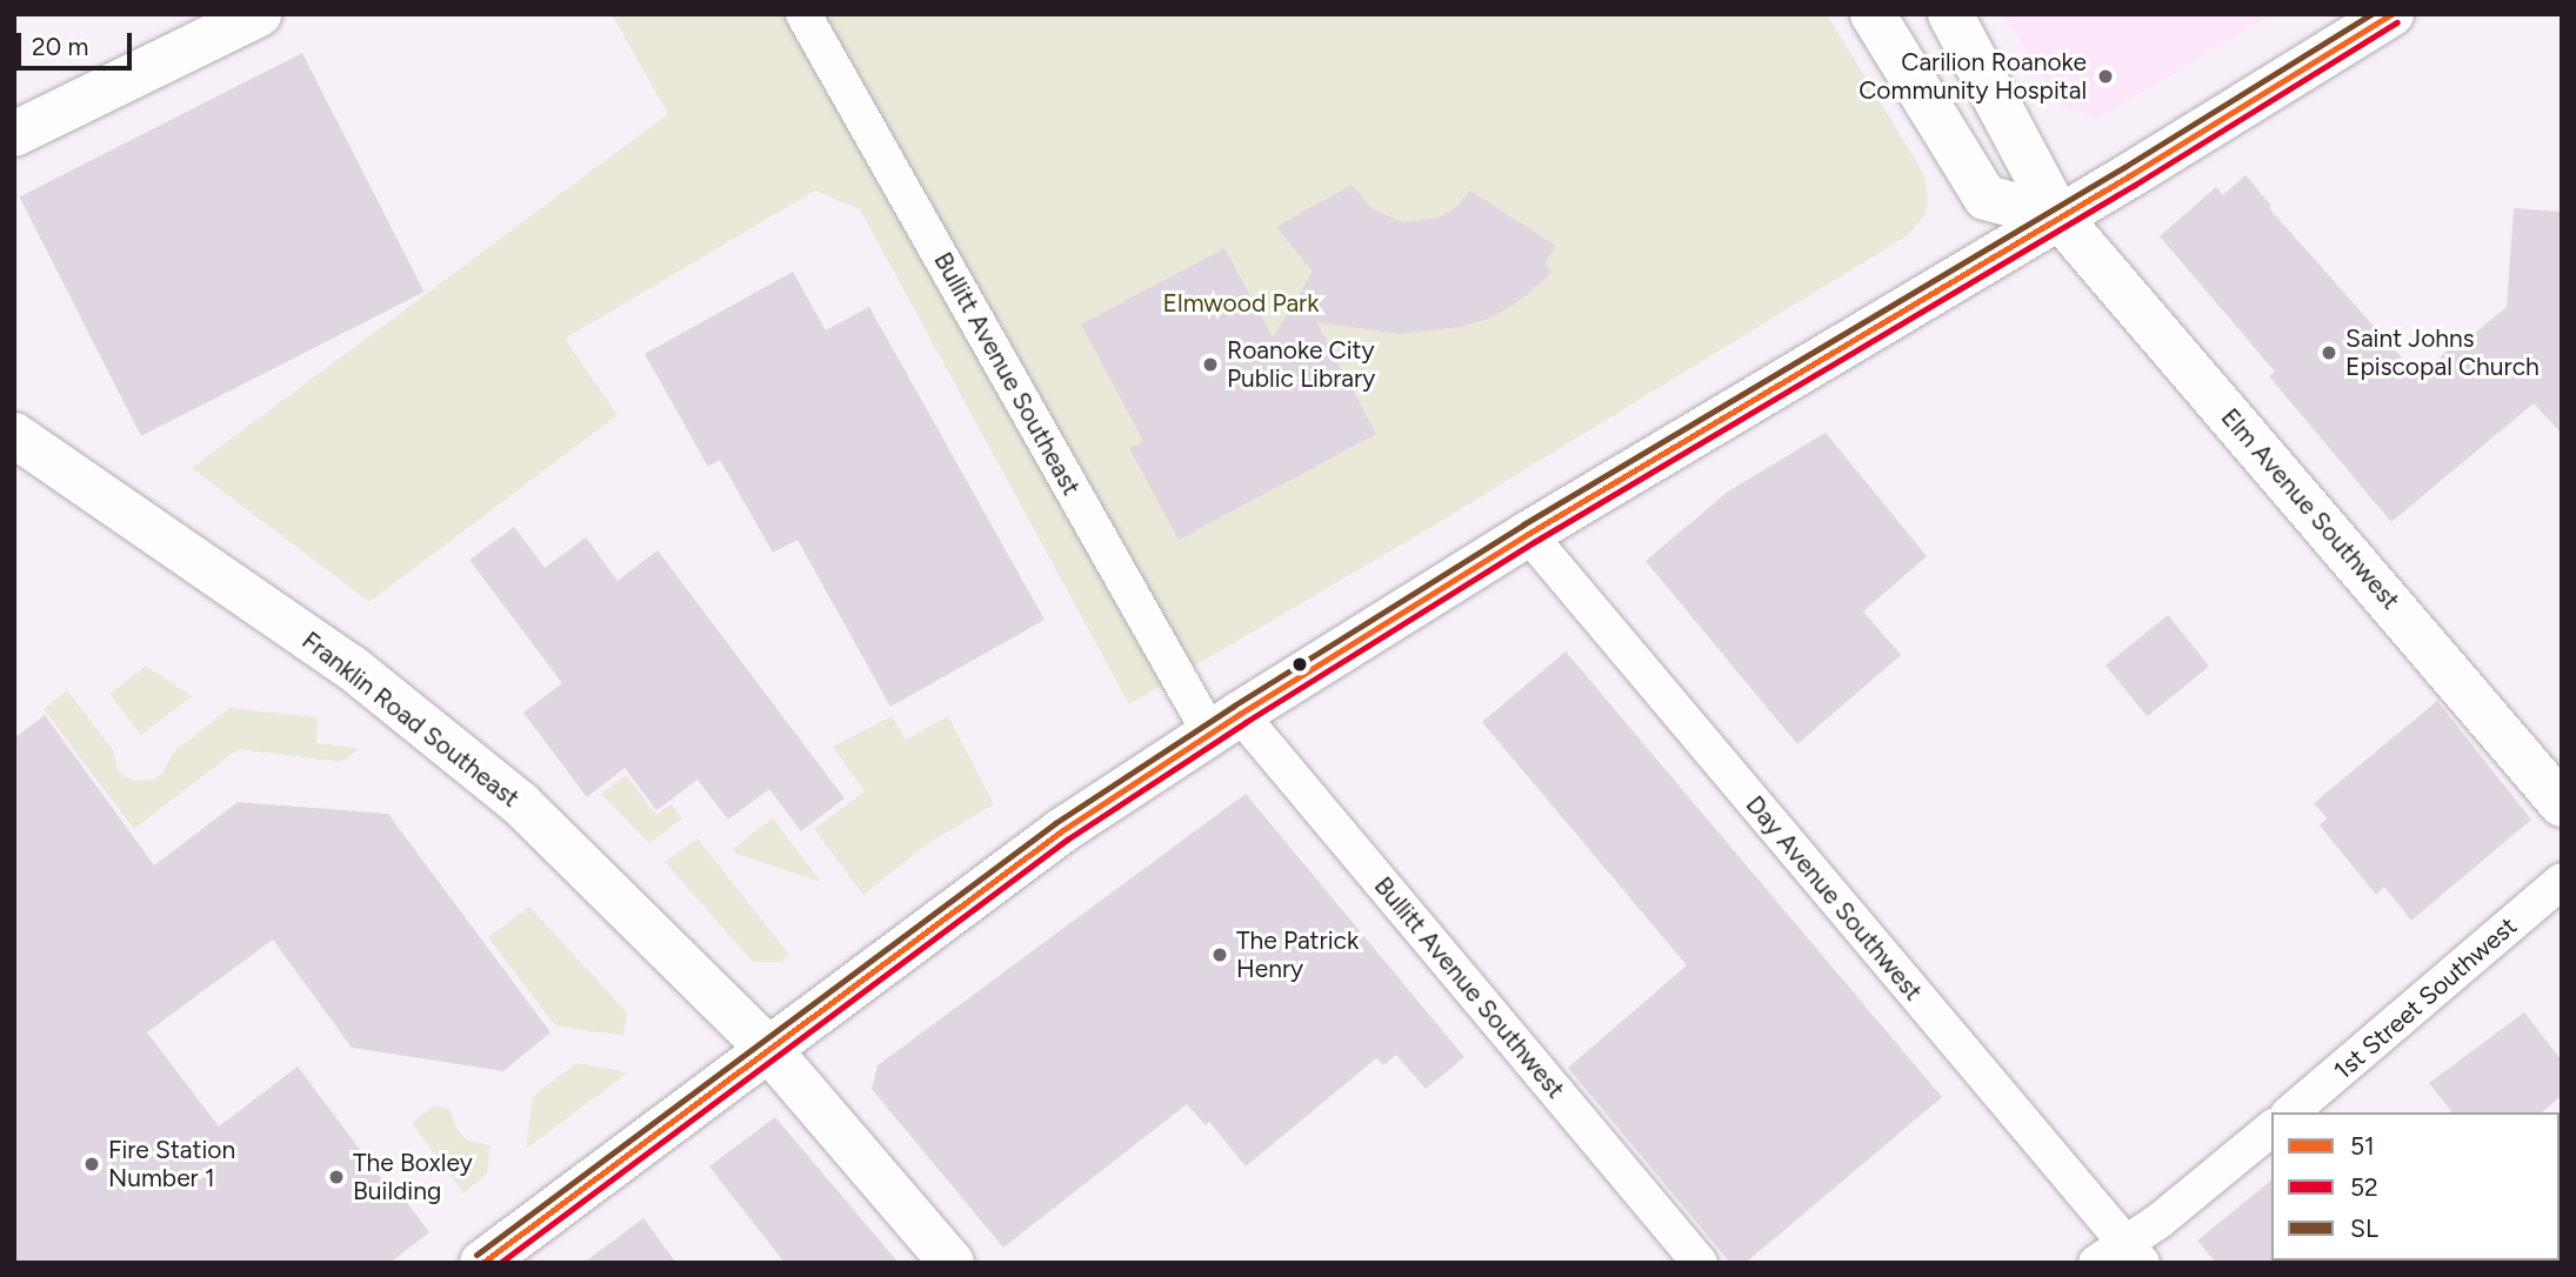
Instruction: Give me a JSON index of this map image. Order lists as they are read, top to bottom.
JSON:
{
  "streets": {
    "main road": ["Elm Avenue Southwest", "Franklin Road Southeast"],
    "street": [
      "Bullitt Avenue Southeast",
      "Day Avenue Southwest",
      "Bullitt Avenue Southwest",
      "1st Street Southwest"
    ]
  },
  "crossings": [
    ["Bullitt Avenue Southeast", "Bullitt Avenue Southwest"]
  ],
  "parks": ["Elmwood Park"],
  "places": [
    "Carilion Roanoke Community Hospital",
    "Saint Johns Episcopal Church",
    "Roanoke City Public Library",
    "The Patrick Henry",
    "Fire Station Number 1",
    "The Boxley Building"
  ],
  "lines": ["transit line 51", "transit line SL", "transit line 52"],
  "legend": ["51", "52", "SL"],
  "scale_bar": "20 m"
}
